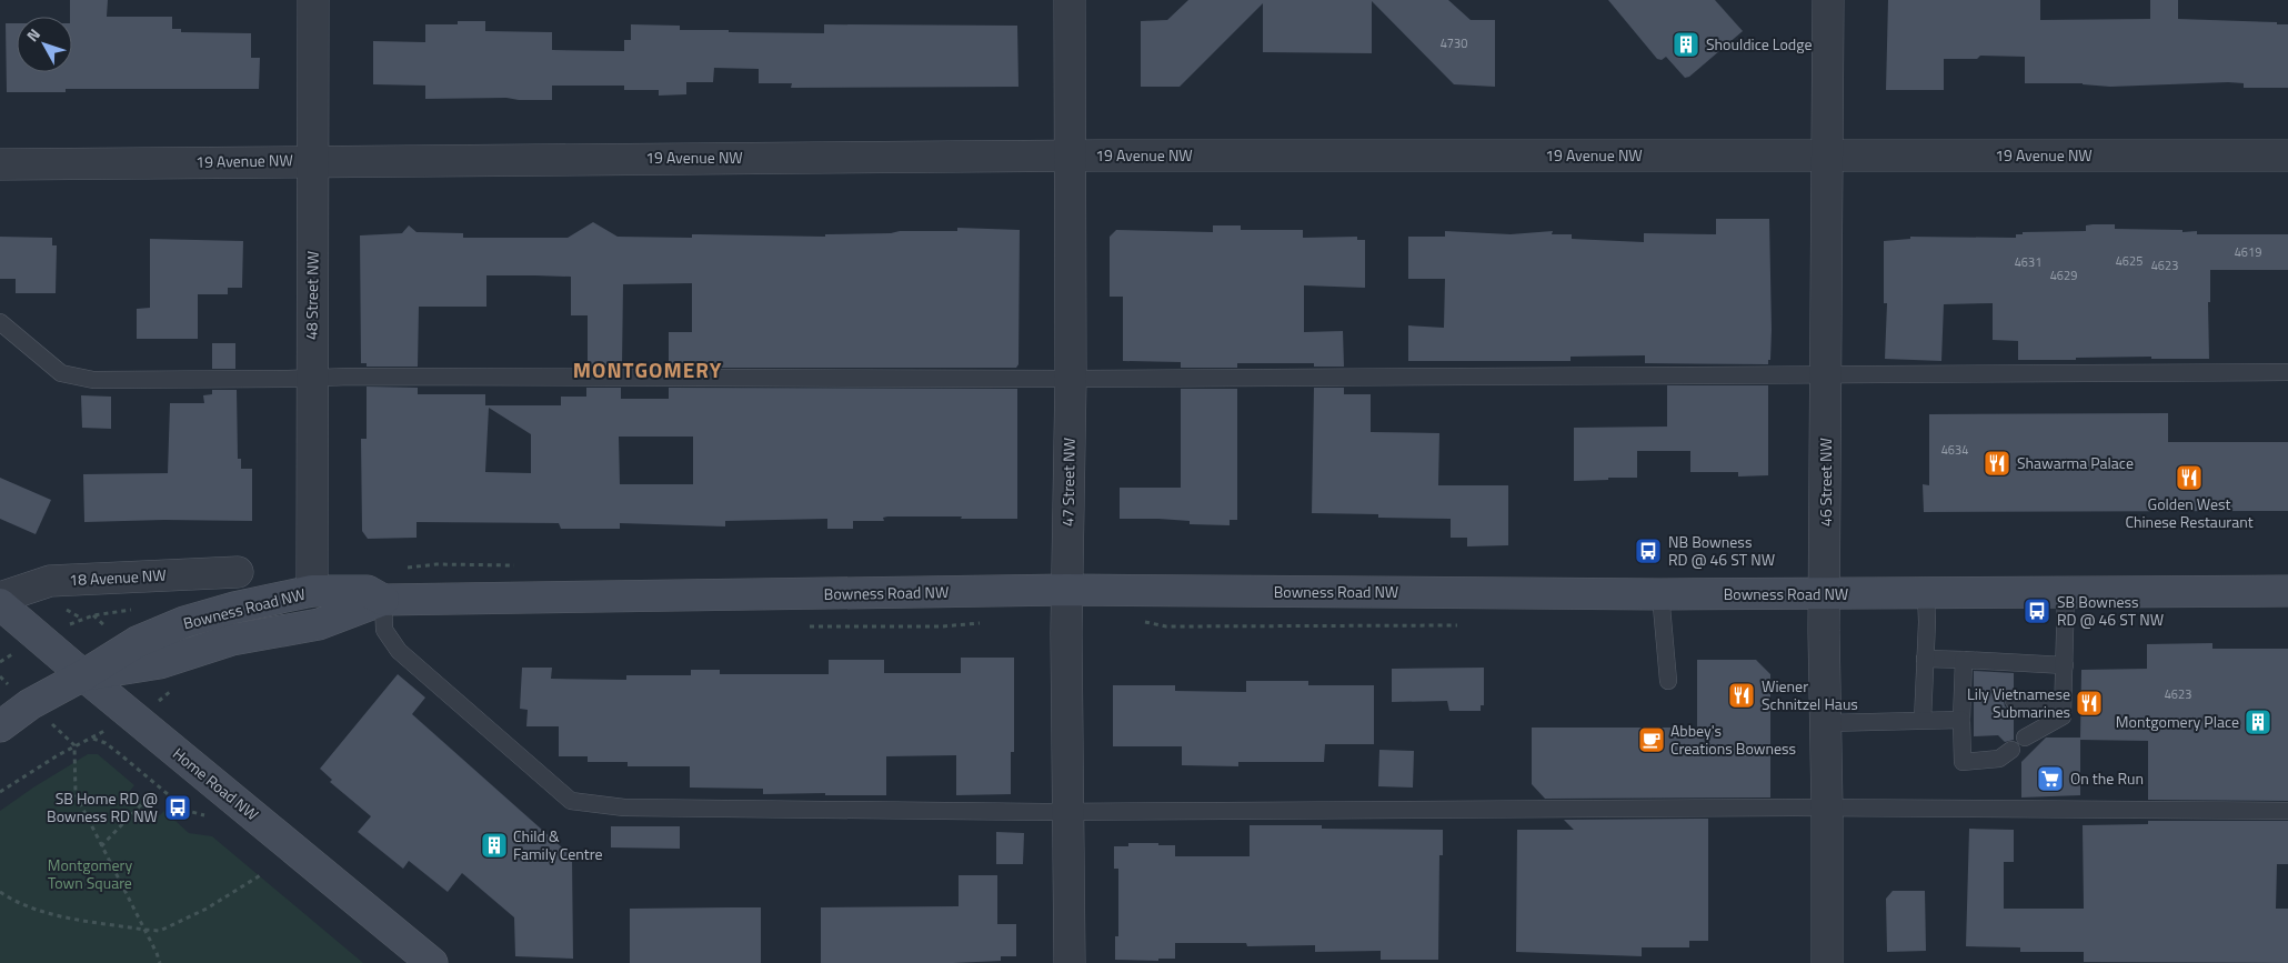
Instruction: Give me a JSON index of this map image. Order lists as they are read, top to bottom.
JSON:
{
  "streets": {
    "street": [
      "19 Avenue NW",
      "48 Street NW",
      "47 Street NW",
      "46 Street NW",
      "18 Avenue NW",
      "Bowness Road NW",
      "Home Road NW"
    ]
  },
  "crossings": [
    ["19 Avenue NW", "48 Street NW"],
    ["19 Avenue NW", "47 Street NW"],
    ["19 Avenue NW", "46 Street NW"],
    ["48 Street NW", "Bowness Road NW"],
    ["47 Street NW", "Bowness Road NW"],
    ["46 Street NW", "Bowness Road NW"],
    ["Bowness Road NW", "Home Road NW"]
  ],
  "districts": ["MONTGOMERY"],
  "parks": ["Montgomery Town Square"],
  "places": {
    "building": ["Shouldice Lodge", "Montgomery Place", "Child & Family Centre"],
    "restaurant": [
      "Shawarma Palace",
      "Golden West Chinese Restaurant",
      "Wiener Schnitzel Haus",
      "Lily Vietnamese Submarines"
    ],
    "bus stop": ["NB Bowness RD @ 46 ST NW", "SB Bowness RD @ 46 ST NW", "SB Home RD @ Bowness RD NW"],
    "cafe": ["Abbey's Creations Bowness"],
    "supermarket": ["On the Run"]
  },
  "house_numbers": [
    "4730",
    "4619",
    "4625",
    "4631",
    "4623",
    "4629",
    "4634",
    "4623"
  ],
  "north": "top left"
}
